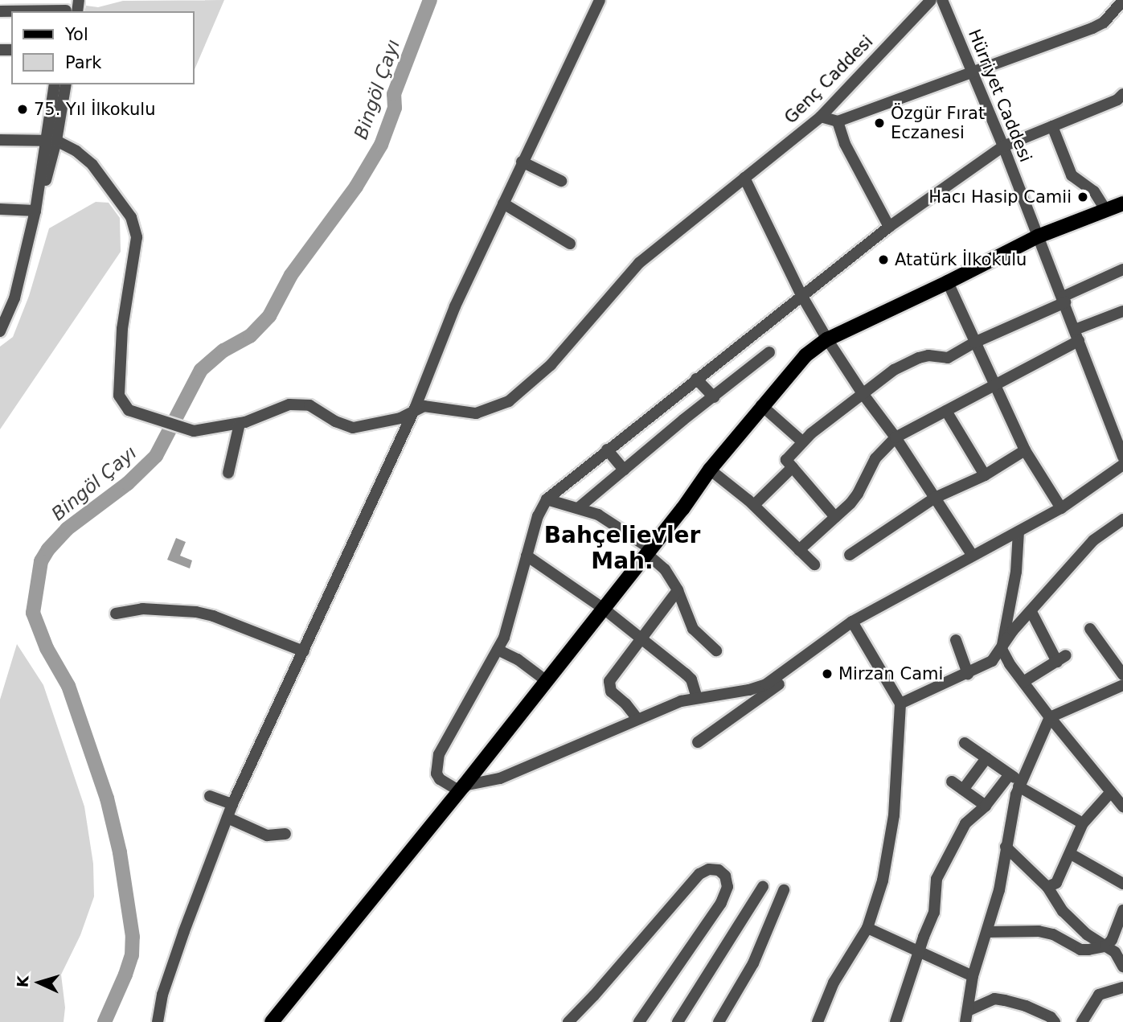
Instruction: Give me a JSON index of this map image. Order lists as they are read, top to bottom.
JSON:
{
  "streets": {
    "street": ["Genç Caddesi", "Hürriyet Caddesi"]
  },
  "districts": ["Bahçelievler Mah."],
  "water": ["Bingöl Çayı"],
  "places": [
    "75. Yıl İlkokulu",
    "Özgür Fırat Eczanesi",
    "Hacı Hasip Camii",
    "Atatürk İlkokulu",
    "Mirzan Cami"
  ],
  "legend": ["Yol", "Park"],
  "north": "left"
}
